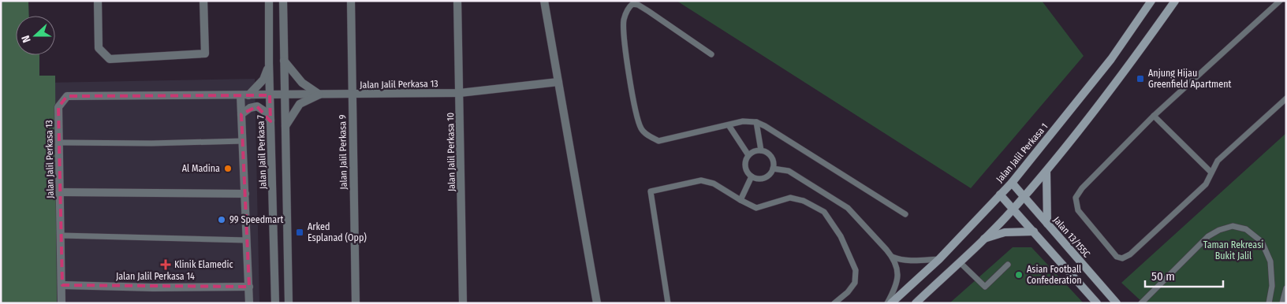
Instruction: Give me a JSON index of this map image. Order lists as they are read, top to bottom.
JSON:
{
  "streets": {
    "main road": ["Jalan Jalil Perkasa 1", "Jalan 13/155C"],
    "street": [
      "Jalan Jalil Perkasa 13",
      "Jalan Jalil Perkasa 7",
      "Jalan Jalil Perkasa 9",
      "Jalan Jalil Perkasa 10",
      "Jalan Jalil Perkasa 14"
    ]
  },
  "crossings": [
    ["Jalan Jalil Perkasa 13", "Jalan Jalil Perkasa 7"],
    ["Jalan Jalil Perkasa 13", "Jalan Jalil Perkasa 9"],
    ["Jalan Jalil Perkasa 13", "Jalan Jalil Perkasa 10"],
    ["Jalan Jalil Perkasa 13", "Jalan Jalil Perkasa 14"],
    ["Jalan Jalil Perkasa 1", "Jalan 13/155C"]
  ],
  "parks": ["Taman Rekreasi Bukit Jalil"],
  "places": {
    "transit": ["Anjung Hijau Greenfield Apartment", "Arked Esplanad (Opp)"],
    "other": ["Al Madina", "99 Speedmart", "Asian Football Confederation"],
    "health": ["Klinik Elamedic"]
  },
  "scale_bar": "50 m",
  "north": "left"
}
